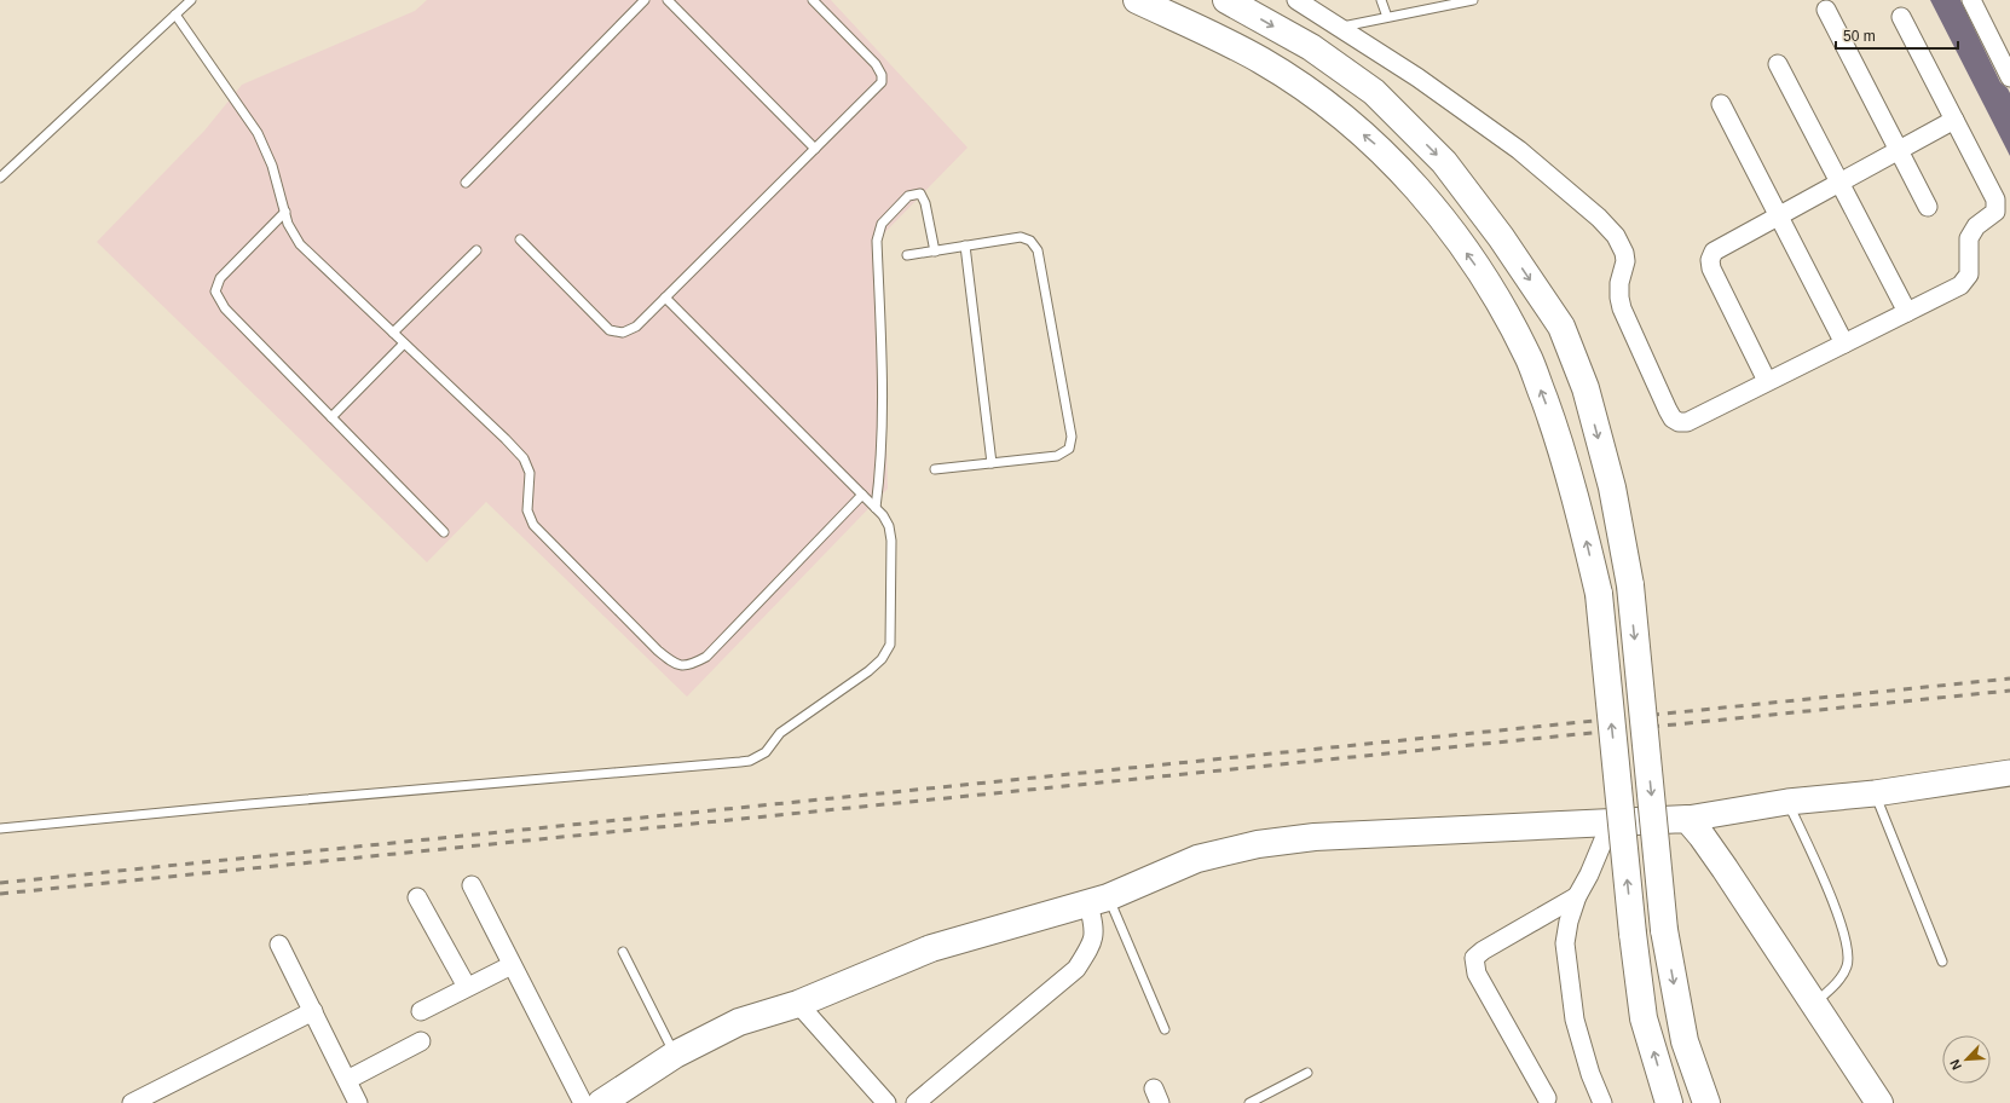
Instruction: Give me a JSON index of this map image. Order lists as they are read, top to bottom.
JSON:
{
  "scale_bar": "50 m",
  "north": "bottom left"
}
